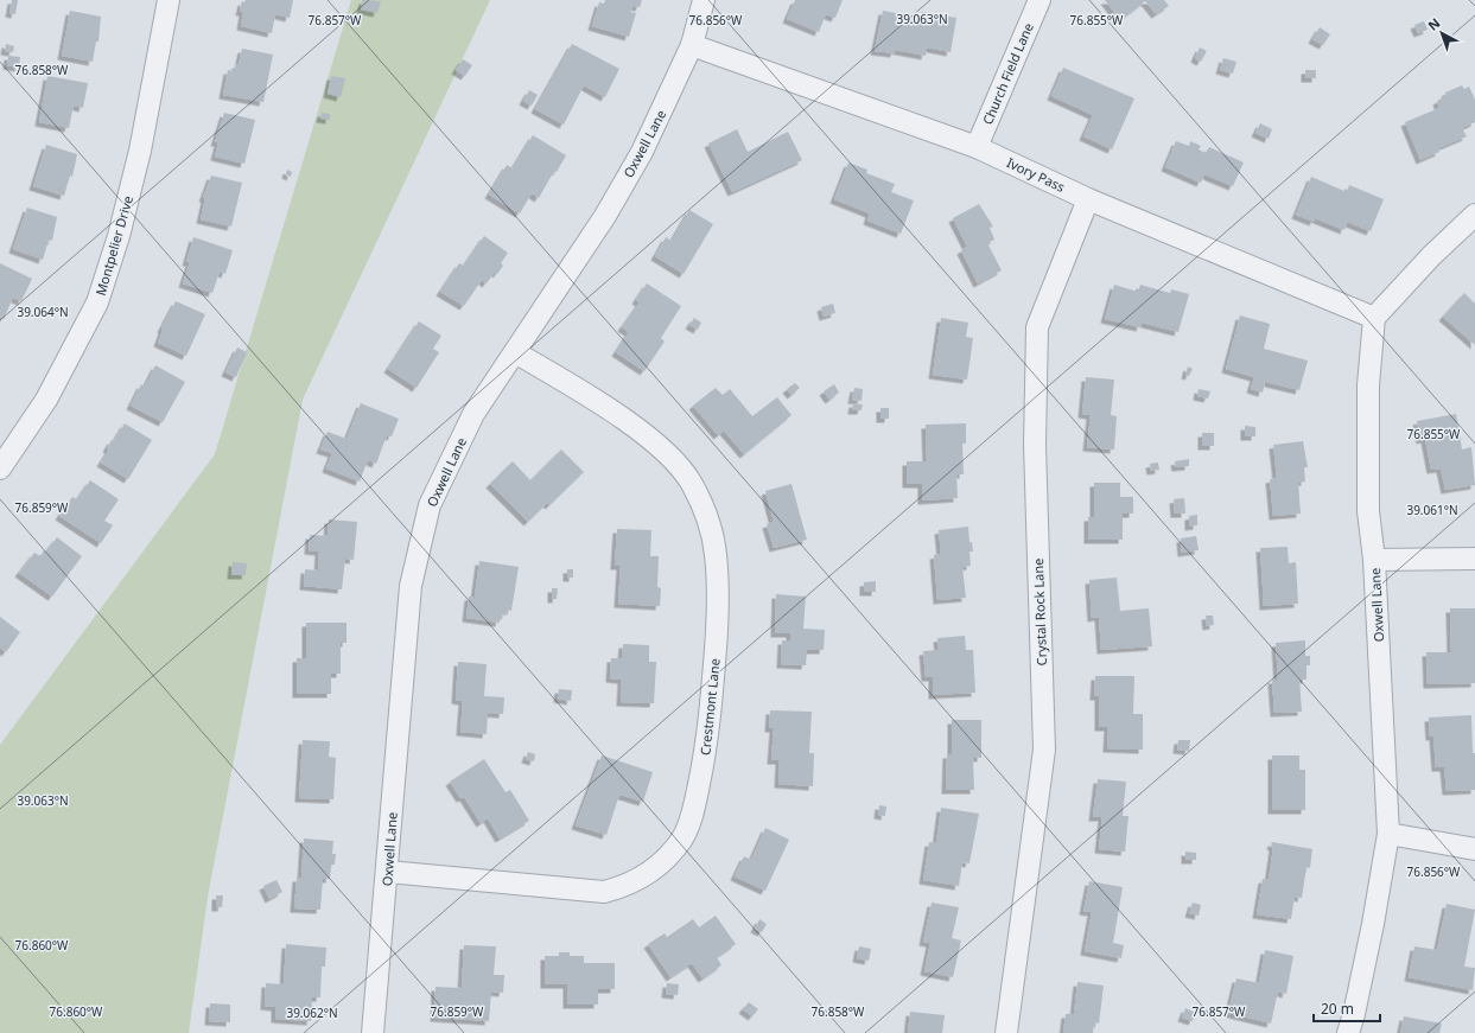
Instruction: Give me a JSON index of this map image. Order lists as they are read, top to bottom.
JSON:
{
  "streets": {
    "street": [
      "Church Field Lane",
      "Oxwell Lane",
      "Ivory Pass",
      "Montpelier Drive",
      "Crystal Rock Lane",
      "Crestmont Lane"
    ]
  },
  "crossings": [
    ["Church Field Lane", "Ivory Pass"],
    ["Oxwell Lane", "Ivory Pass"],
    ["Oxwell Lane", "Crestmont Lane"],
    ["Ivory Pass", "Crystal Rock Lane"]
  ],
  "scale_bar": "20 m",
  "north": "top left",
  "coordinates": [
    "39.063°N",
    "76.855°W",
    "76.857°W",
    "76.856°W",
    "76.858°W",
    "39.064°N",
    "76.859°W",
    "39.061°N",
    "76.860°W",
    "39.062°N"
  ]
}
